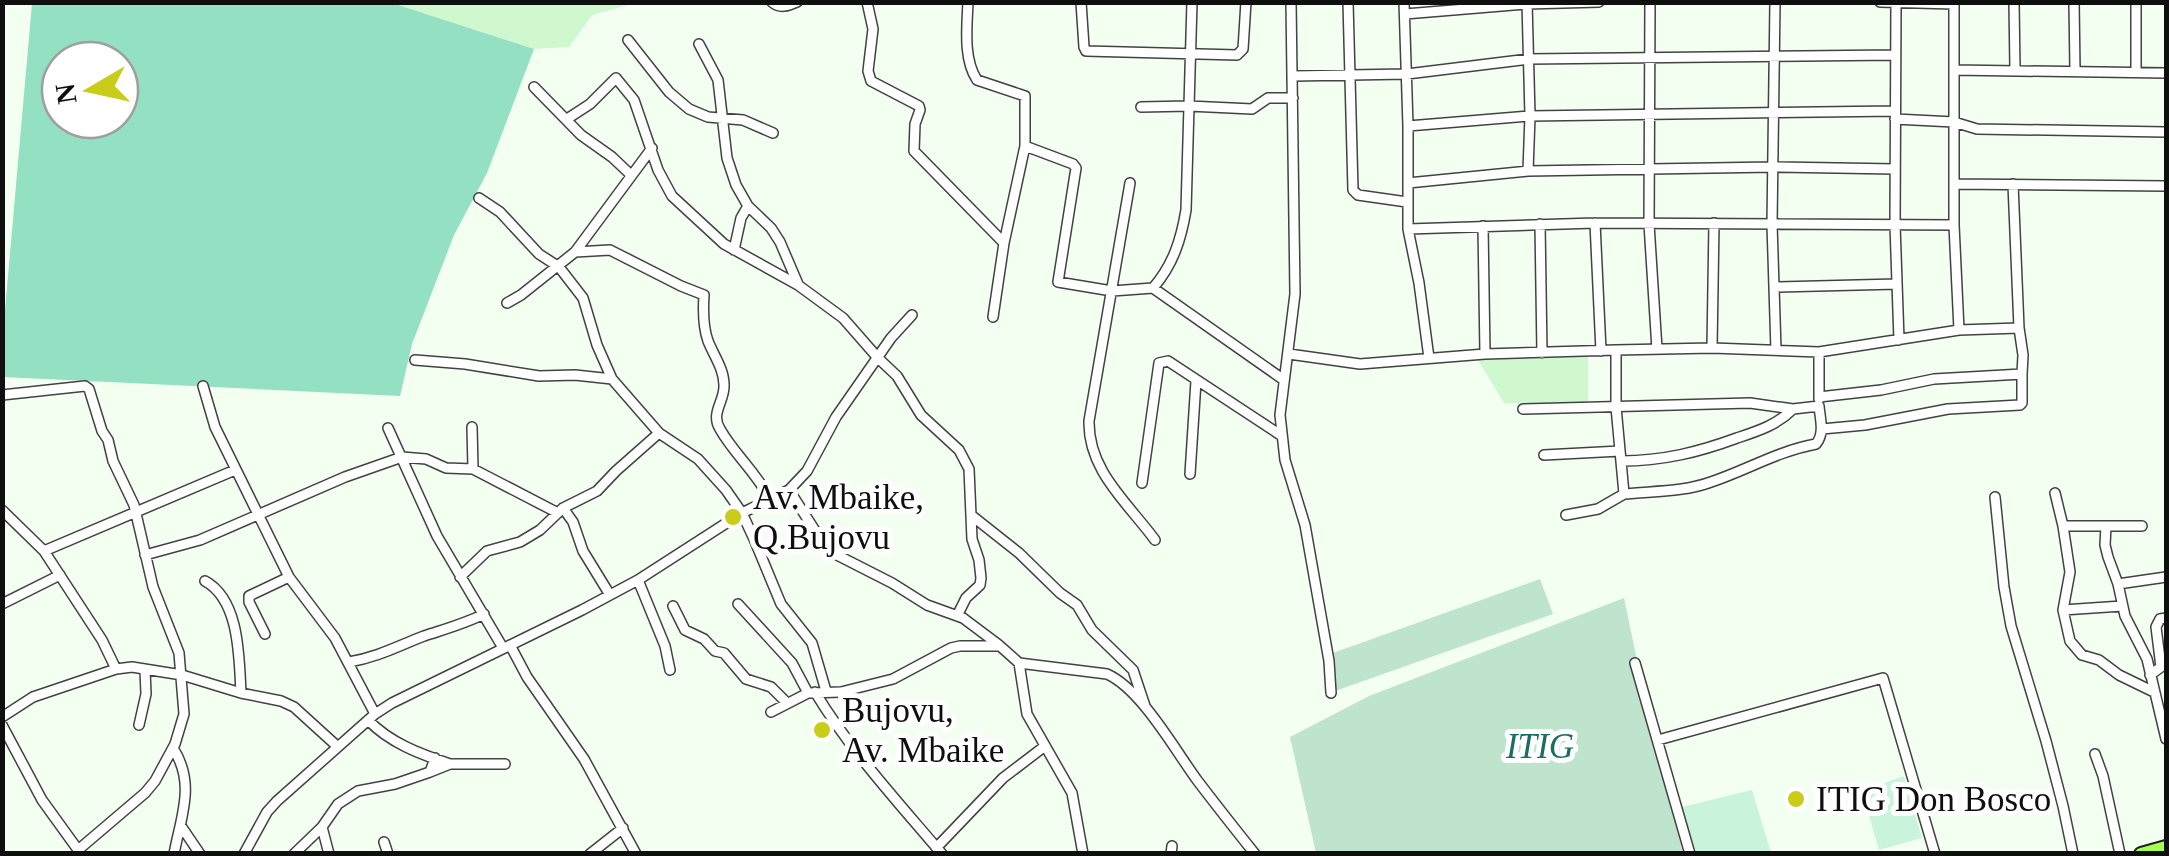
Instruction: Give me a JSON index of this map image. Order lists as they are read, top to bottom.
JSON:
{
  "parks": ["ITIG"],
  "places": ["Av. Mbaike, Q.Bujovu", "Bujovu, Av. Mbaike", "ITIG Don Bosco"],
  "north": "left"
}
